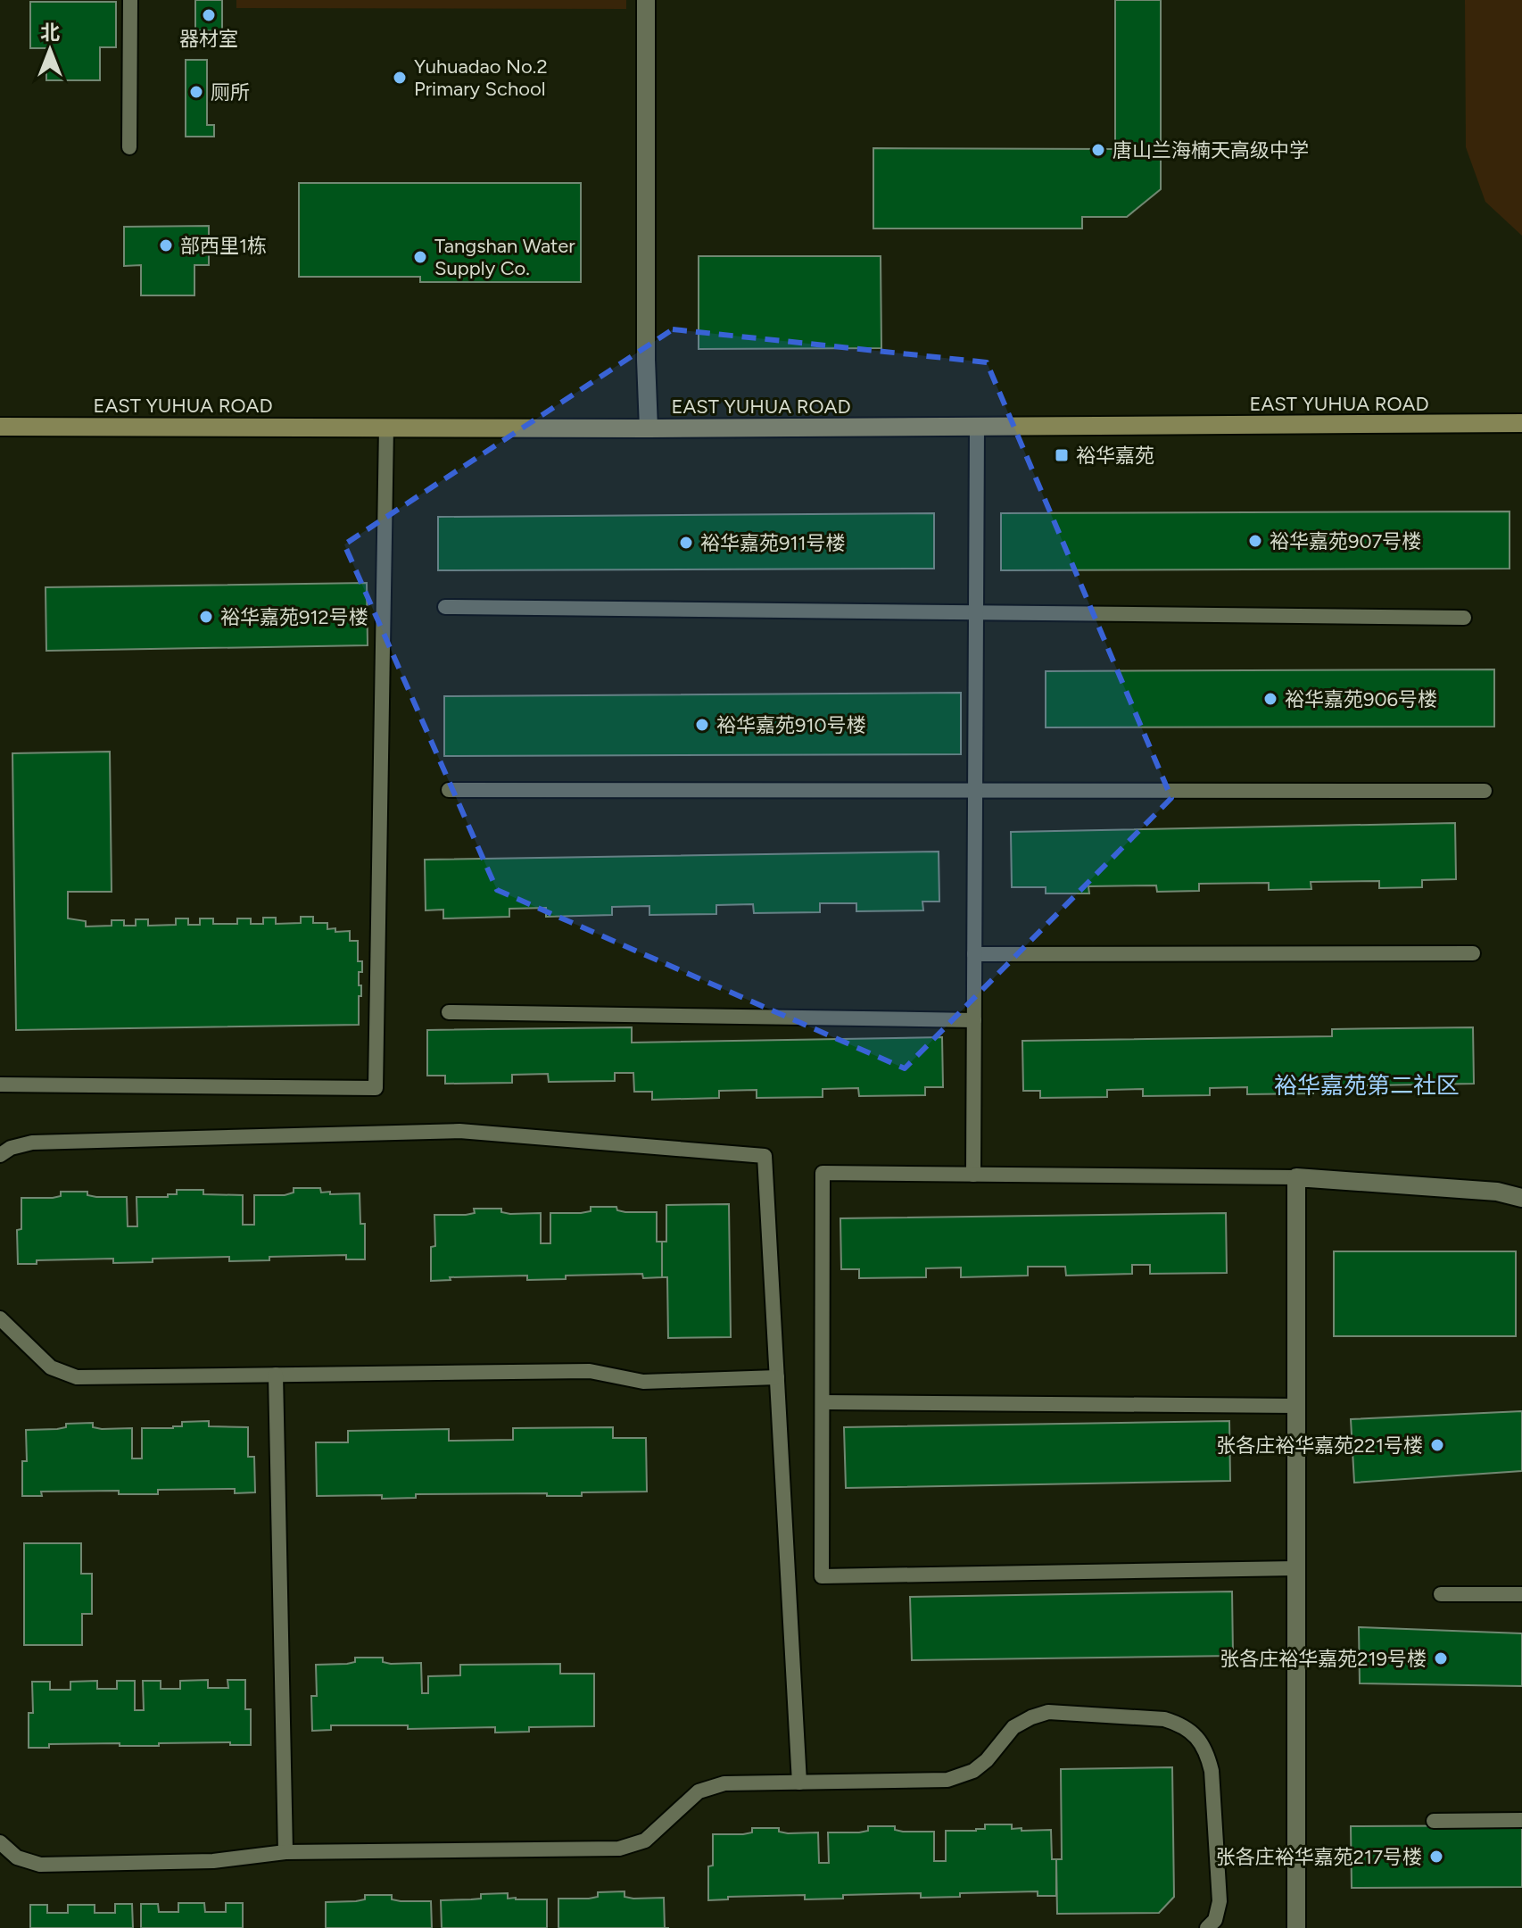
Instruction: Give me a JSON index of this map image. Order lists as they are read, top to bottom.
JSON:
{
  "streets": {
    "street": ["EAST YUHUA ROAD"]
  },
  "districts": ["裕华嘉苑第二社区"],
  "places": {
    "other": [
      "器材室",
      "Yuhuadao No.2 Primary School",
      "厕所",
      "唐山兰海楠天高级中学",
      "部西里1栋",
      "Tangshan Water Supply Co.",
      "裕华嘉苑907号楼",
      "裕华嘉苑911号楼",
      "裕华嘉苑912号楼",
      "裕华嘉苑906号楼",
      "裕华嘉苑910号楼",
      "张各庄裕华嘉苑221号楼",
      "张各庄裕华嘉苑219号楼",
      "张各庄裕华嘉苑217号楼"
    ],
    "transit": ["裕华嘉苑"]
  },
  "north": "top"
}
